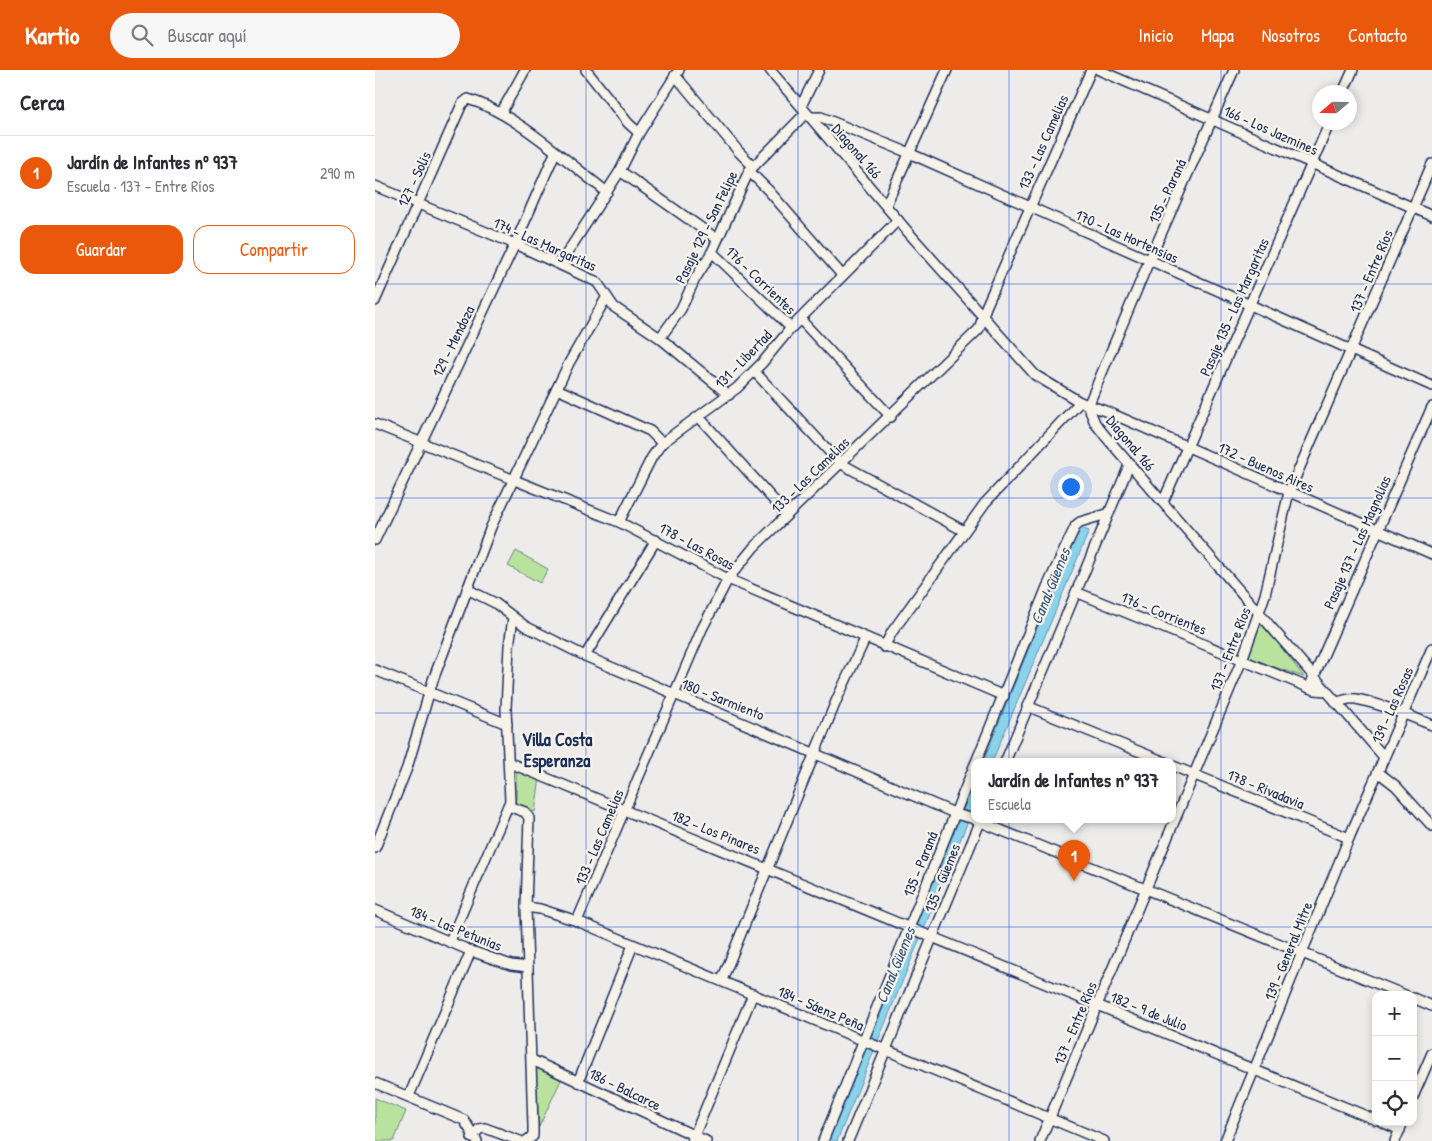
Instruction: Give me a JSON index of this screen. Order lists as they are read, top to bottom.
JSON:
{
  "streets": {
    "street": [
      "166 - Los Jazmines",
      "133 - Las Camelias",
      "Diagonal 166",
      "127 - Solis",
      "135 - Paraná",
      "Pasaje 129 - San Felipe",
      "170 - Las Hortensias",
      "174 - Las Margaritas",
      "137 - Entre Ríos",
      "176 - Corrientes",
      "Pasaje 135 - Las Margaritas",
      "129 - Mendoza",
      "131 - Libertad",
      "172 - Buenos Aires",
      "Pasaje 137 - Las Magnolias",
      "178 - Las Rosas",
      "180 - Sarmiento",
      "139 - Las Rosas",
      "178 - Rivadavia",
      "182 - Los Pinares",
      "135 - Güemes",
      "184 - Las Petunias",
      "139 - General Mitre",
      "184 - Sáenz Peña",
      "182 - 9 de Julio",
      "186 - Balcarce"
    ]
  },
  "crossings": [
    ["166 - Los Jazmines", "135 - Paraná"],
    ["166 - Los Jazmines", "137 - Entre Ríos"],
    ["166 - Los Jazmines", "Pasaje 135 - Las Margaritas"],
    ["133 - Las Camelias", "Diagonal 166"],
    ["133 - Las Camelias", "170 - Las Hortensias"],
    ["133 - Las Camelias", "178 - Las Rosas"],
    ["133 - Las Camelias", "180 - Sarmiento"],
    ["133 - Las Camelias", "182 - Los Pinares"],
    ["133 - Las Camelias", "184 - Sáenz Peña"],
    ["Diagonal 166", "135 - Paraná"],
    ["Diagonal 166", "Pasaje 129 - San Felipe"],
    ["Diagonal 166", "170 - Las Hortensias"],
    ["Diagonal 166", "137 - Entre Ríos"],
    ["Diagonal 166", "176 - Corrientes"],
    ["Diagonal 166", "Pasaje 135 - Las Margaritas"],
    ["Diagonal 166", "131 - Libertad"],
    ["Diagonal 166", "172 - Buenos Aires"],
    ["Diagonal 166", "Pasaje 137 - Las Magnolias"],
    ["Diagonal 166", "139 - Las Rosas"],
    ["127 - Solis", "174 - Las Margaritas"],
    ["135 - Paraná", "170 - Las Hortensias"],
    ["135 - Paraná", "172 - Buenos Aires"],
    ["135 - Paraná", "178 - Las Rosas"],
    ["135 - Paraná", "180 - Sarmiento"],
    ["135 - Paraná", "182 - Los Pinares"],
    ["135 - Paraná", "184 - Sáenz Peña"],
    ["135 - Paraná", "182 - 9 de Julio"],
    ["Pasaje 129 - San Felipe", "170 - Las Hortensias"],
    ["Pasaje 129 - San Felipe", "174 - Las Margaritas"],
    ["Pasaje 129 - San Felipe", "176 - Corrientes"],
    ["170 - Las Hortensias", "137 - Entre Ríos"],
    ["170 - Las Hortensias", "Pasaje 135 - Las Margaritas"],
    ["174 - Las Margaritas", "129 - Mendoza"],
    ["174 - Las Margaritas", "131 - Libertad"],
    ["137 - Entre Ríos", "176 - Corrientes"],
    ["137 - Entre Ríos", "172 - Buenos Aires"],
    ["137 - Entre Ríos", "180 - Sarmiento"],
    ["137 - Entre Ríos", "178 - Rivadavia"],
    ["137 - Entre Ríos", "184 - Sáenz Peña"],
    ["137 - Entre Ríos", "182 - 9 de Julio"],
    ["176 - Corrientes", "131 - Libertad"],
    ["176 - Corrientes", "Pasaje 137 - Las Magnolias"],
    ["Pasaje 135 - Las Margaritas", "172 - Buenos Aires"],
    ["129 - Mendoza", "178 - Las Rosas"],
    ["131 - Libertad", "178 - Las Rosas"],
    ["172 - Buenos Aires", "Pasaje 137 - Las Magnolias"],
    ["180 - Sarmiento", "139 - General Mitre"],
    ["139 - Las Rosas", "139 - General Mitre"],
    ["178 - Rivadavia", "139 - General Mitre"],
    ["182 - Los Pinares", "182 - 9 de Julio"],
    ["135 - Güemes", "184 - Sáenz Peña"],
    ["135 - Güemes", "182 - 9 de Julio"],
    ["139 - General Mitre", "182 - 9 de Julio"]
  ],
  "districts": ["Villa Costa Esperanza"],
  "water": ["Canal Güemes"],
  "north": "left",
  "page": {
    "header": "Kartio",
    "search": "Buscar aquí",
    "nav": [
      "Inicio",
      "Mapa",
      "Nosotros",
      "Contacto"
    ],
    "heading": "Cerca",
    "list": [
      {
        "mark": "1",
        "name": "Jardín de Infantes nº 937",
        "note": "Escuela · 137 - Entre Ríos",
        "value": "290 m"
      }
    ],
    "buttons": ["Guardar", "Compartir"],
    "popup": ["Jardín de Infantes nº 937", "Escuela"],
    "pins": "1",
    "map_buttons": ["+", "−"]
  }
}
